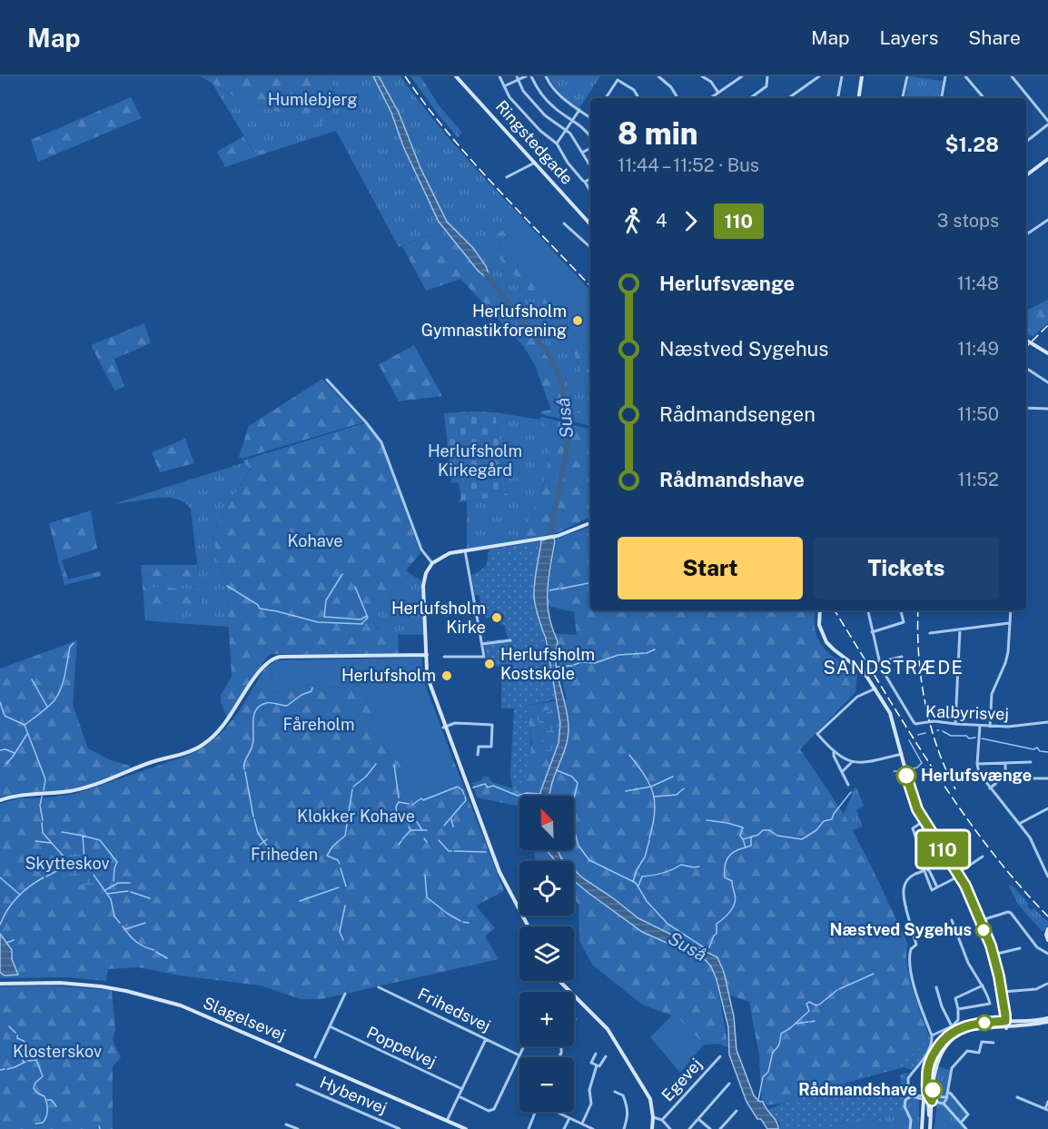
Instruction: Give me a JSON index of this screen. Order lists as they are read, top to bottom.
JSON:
{
  "streets": {
    "street": [
      "Ringstedgade",
      "Kalbyrisvej",
      "Frihedsvej",
      "Slagelsevej",
      "Poppelvej",
      "Egevej",
      "Hybenvej"
    ]
  },
  "districts": ["SANDSTRÆDE"],
  "water": ["Suså"],
  "parks": [
    "Humlebjerg",
    "Herlufsholm Kirkegård",
    "Kohave",
    "Fåreholm",
    "Klokker Kohave",
    "Friheden",
    "Skytteskov",
    "Klosterskov"
  ],
  "places": [
    "Herlufsholm Gymnastikforening",
    "Herlufsholm Kirke",
    "Herlufsholm Kostskole",
    "Herlufsholm",
    "Herlufsvænge",
    "Næstved Sygehus",
    "Rådmandshave"
  ],
  "lines": ["bus line 110"],
  "north": "top left",
  "page": {
    "header": "Map",
    "nav": ["Map", "Layers", "Share"],
    "on_map": "110",
    "heading": ["8 min", "11:44 – 11:52 · Bus", "$1.28"],
    "legs": ["4", "110", "3 stops"],
    "list": [
      {
        "name": "Herlufsvænge",
        "value": "11:48"
      },
      {
        "name": "Næstved Sygehus",
        "value": "11:49"
      },
      {
        "name": "Rådmandsengen",
        "value": "11:50"
      },
      {
        "name": "Rådmandshave",
        "value": "11:52"
      }
    ],
    "buttons": ["Start", "Tickets"],
    "map_buttons": ["+", "−"]
  }
}
